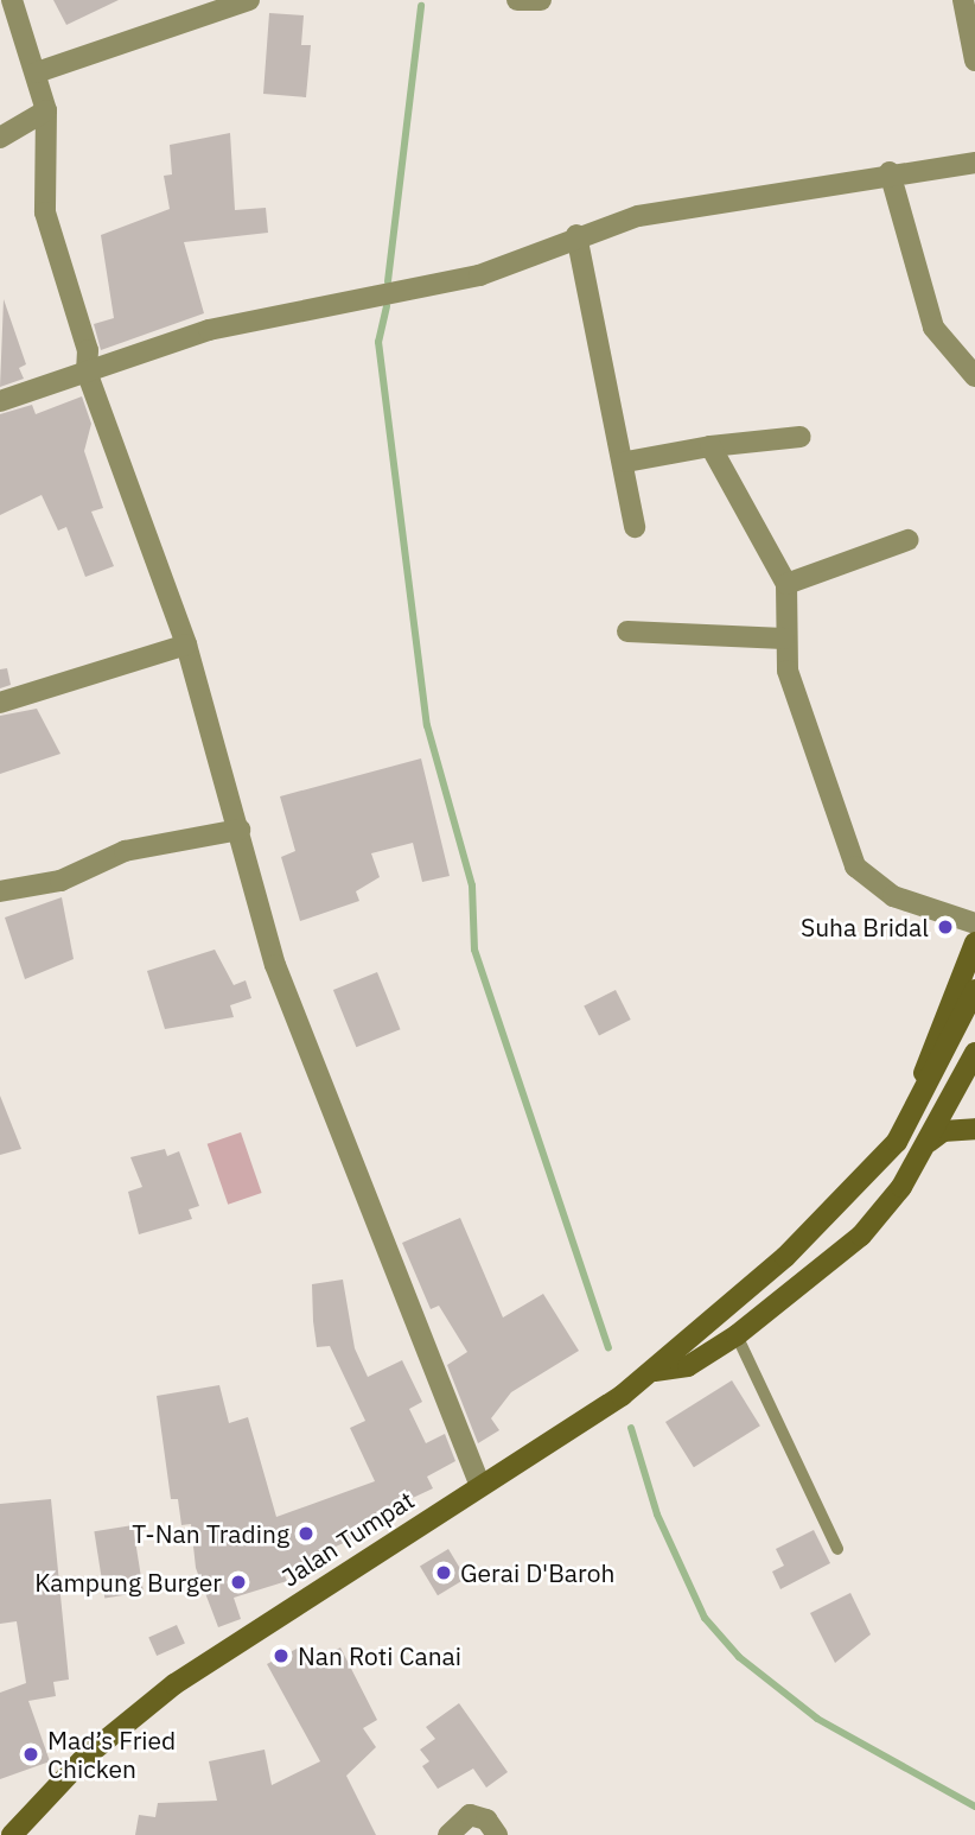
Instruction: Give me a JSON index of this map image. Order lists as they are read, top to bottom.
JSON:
{
  "streets": {
    "main road": ["Jalan Tumpat"]
  },
  "places": [
    "Suha Bridal",
    "T-Nan Trading",
    "Gerai D'Baroh",
    "Kampung Burger",
    "Nan Roti Canai",
    "Mad’s Fried Chicken"
  ]
}
